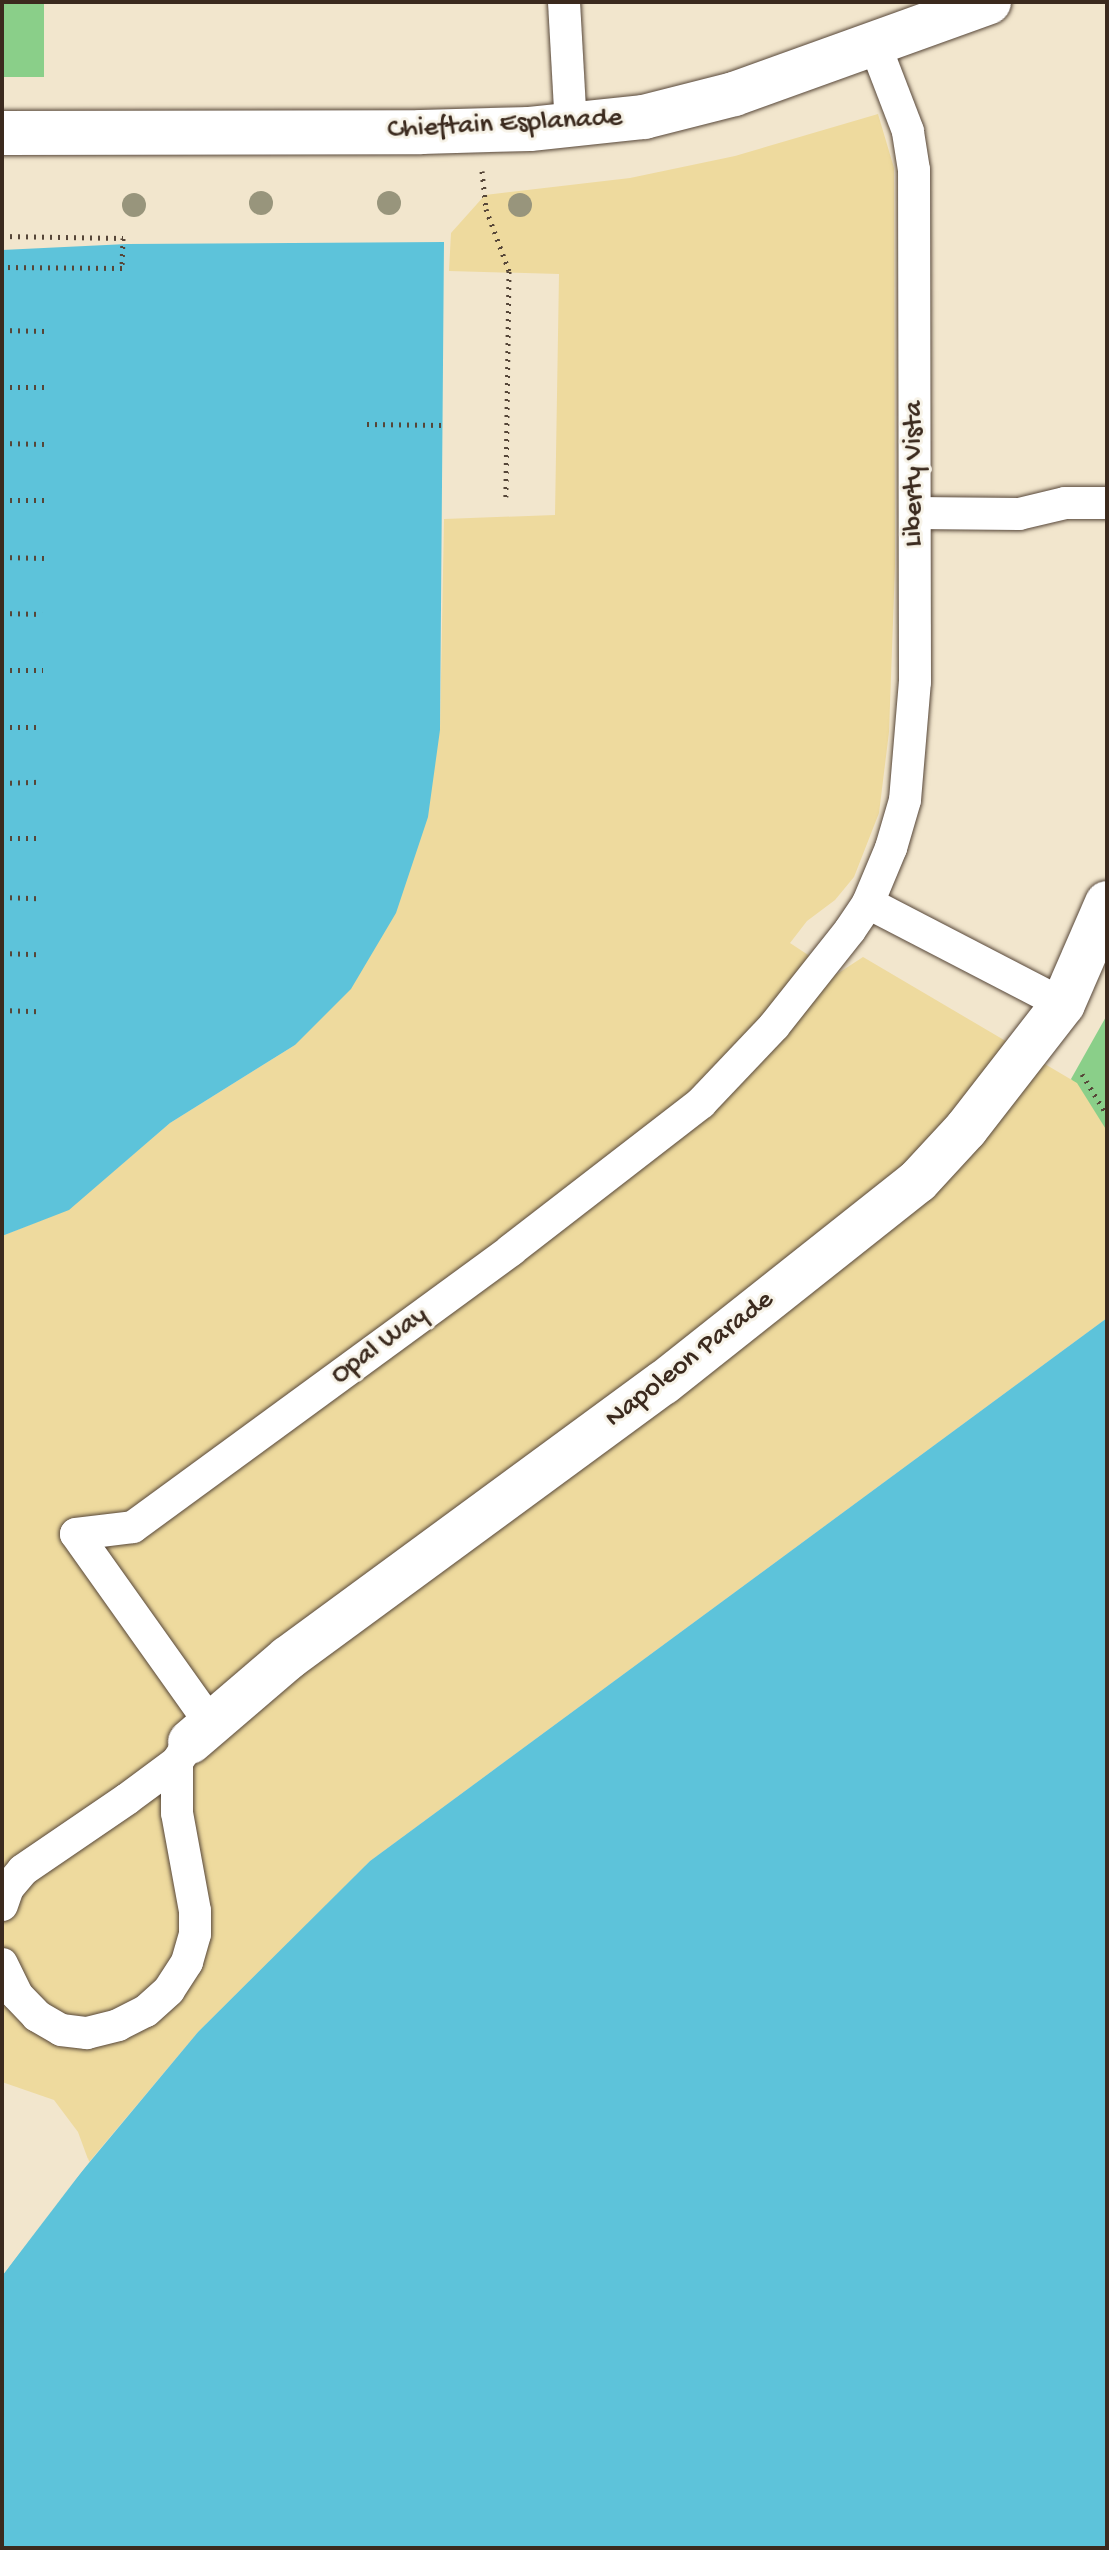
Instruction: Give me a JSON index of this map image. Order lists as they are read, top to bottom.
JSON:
{
  "streets": {
    "street": [
      "Chieftain Esplanade",
      "Liberty Vista",
      "Opal Way",
      "Napoleon Parade"
    ]
  },
  "crossings": [
    ["Chieftain Esplanade", "Liberty Vista"],
    ["Liberty Vista", "Opal Way"],
    ["Opal Way", "Napoleon Parade"]
  ]
}
